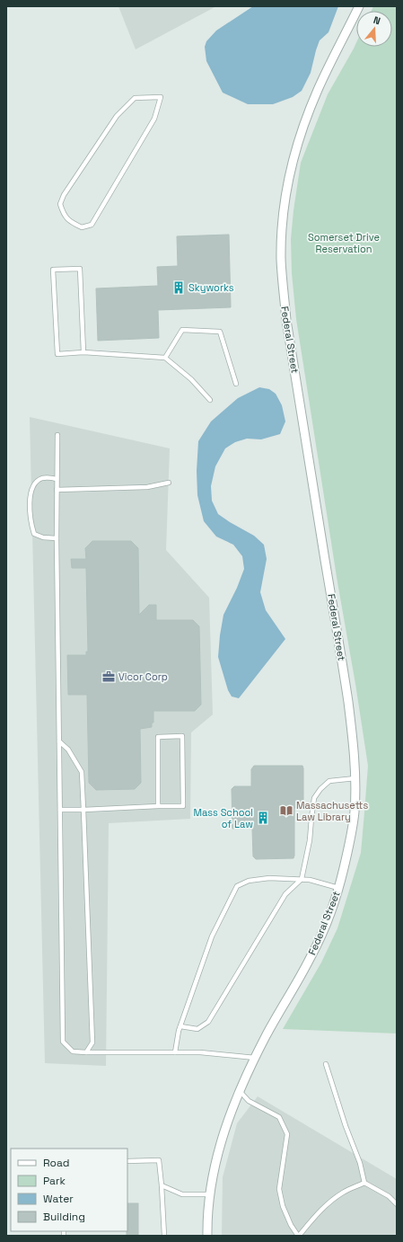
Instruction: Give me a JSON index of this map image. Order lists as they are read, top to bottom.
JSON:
{
  "streets": {
    "street": ["Federal Street"]
  },
  "parks": ["Somerset Drive Reservation"],
  "places": {
    "building": ["Skyworks", "Mass School of Law"],
    "office": ["Vicor Corp"],
    "library": ["Massachusetts Law Library"]
  },
  "legend": [
    "Road",
    "Park",
    "Water",
    "Building"
  ],
  "north": "top"
}
